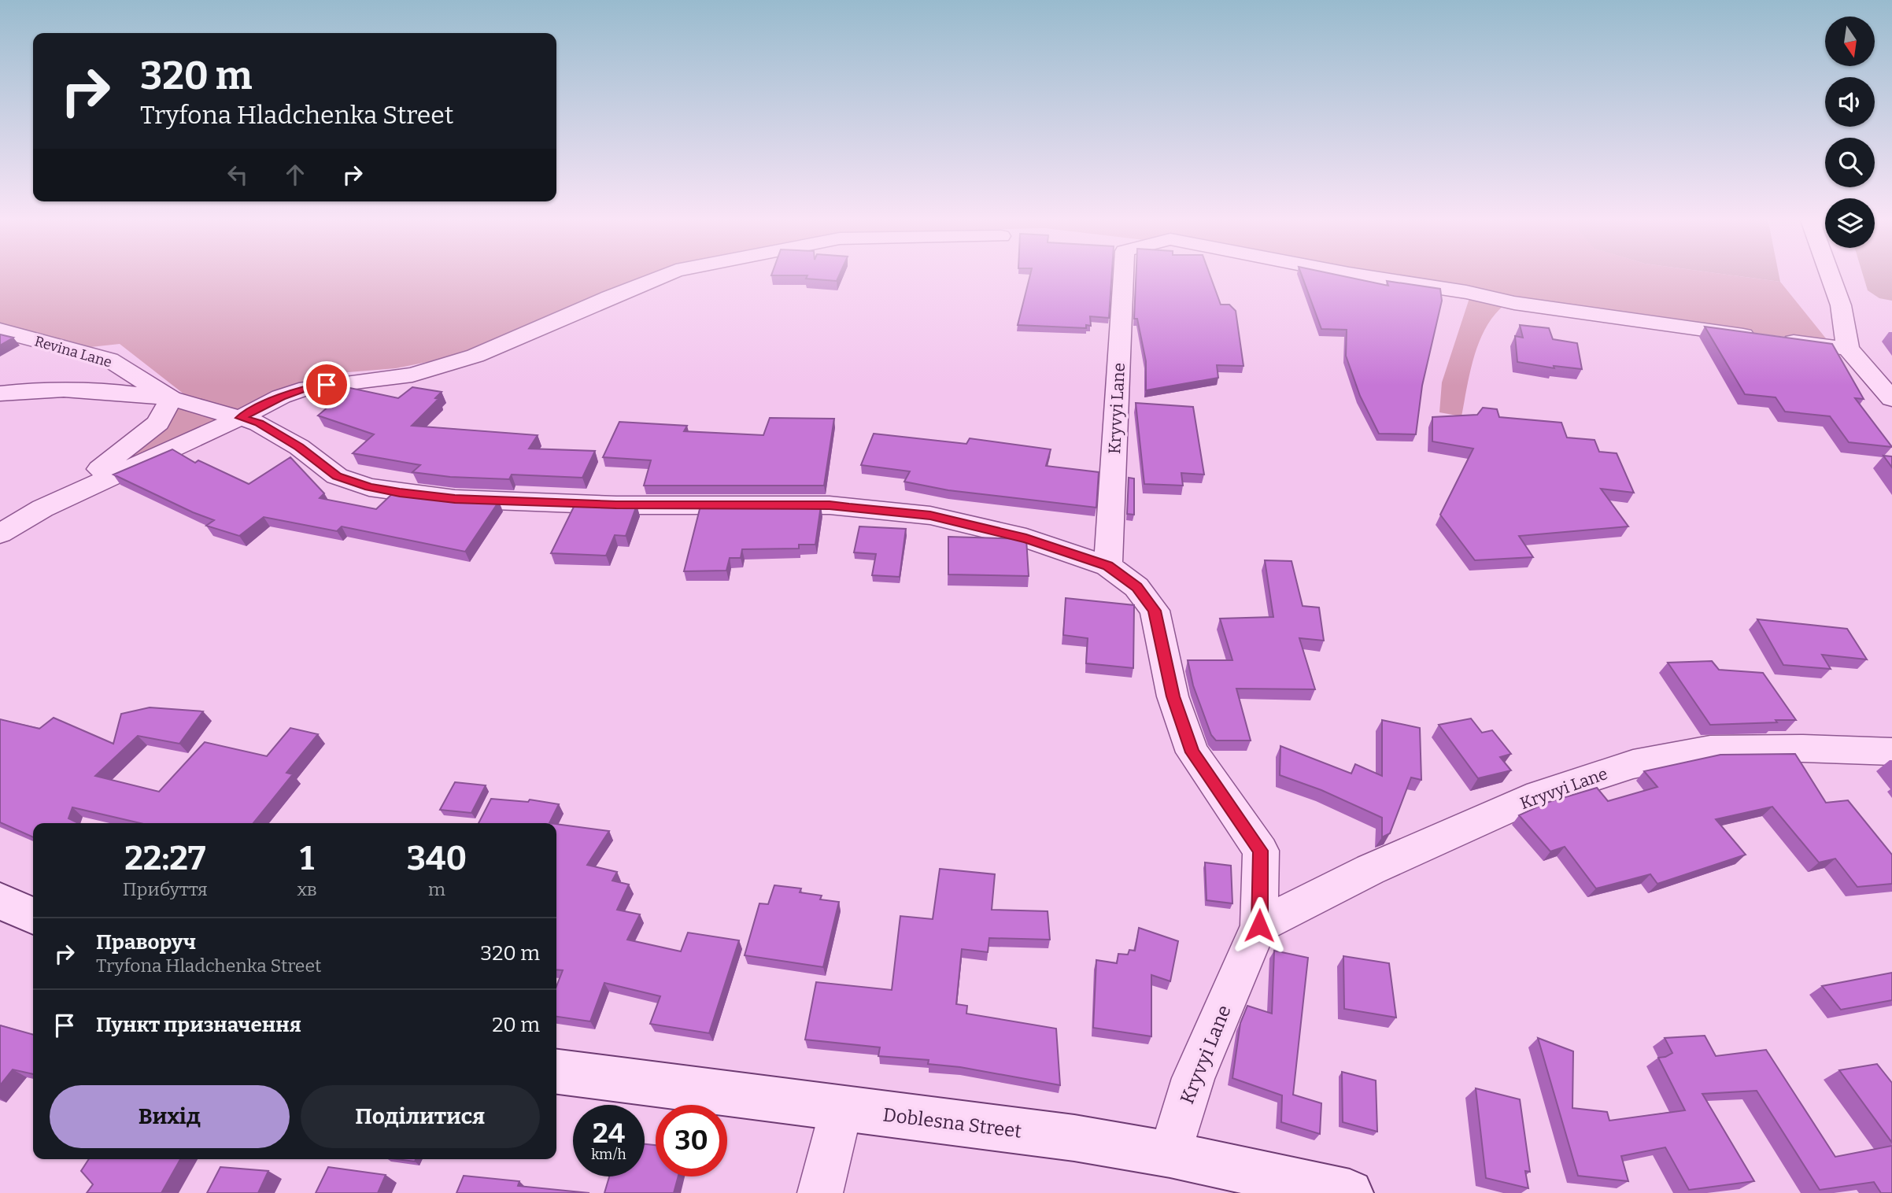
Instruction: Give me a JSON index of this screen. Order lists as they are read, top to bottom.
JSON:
{
  "streets": {
    "street": ["Revina Lane", "Kryvyi Lane", "Doblesna Street"]
  },
  "crossings": [
    ["Revina Lane", "Kryvyi Lane"],
    ["Kryvyi Lane", "Doblesna Street"]
  ],
  "north": "bottom",
  "page": {
    "turn": ["320 m", "Tryfona Hladchenka Street"],
    "eta": [
      "22:27",
      "Прибуття",
      "1",
      "хв",
      "340",
      "m"
    ],
    "list": [
      {
        "name": "Праворуч",
        "note": "Tryfona Hladchenka Street",
        "value": "320 m"
      },
      {
        "name": "Пункт призначення",
        "value": "20 m"
      }
    ],
    "buttons": ["Вихід", "Поділитися"],
    "speed": "24 km/h",
    "limit": "30"
  }
}
